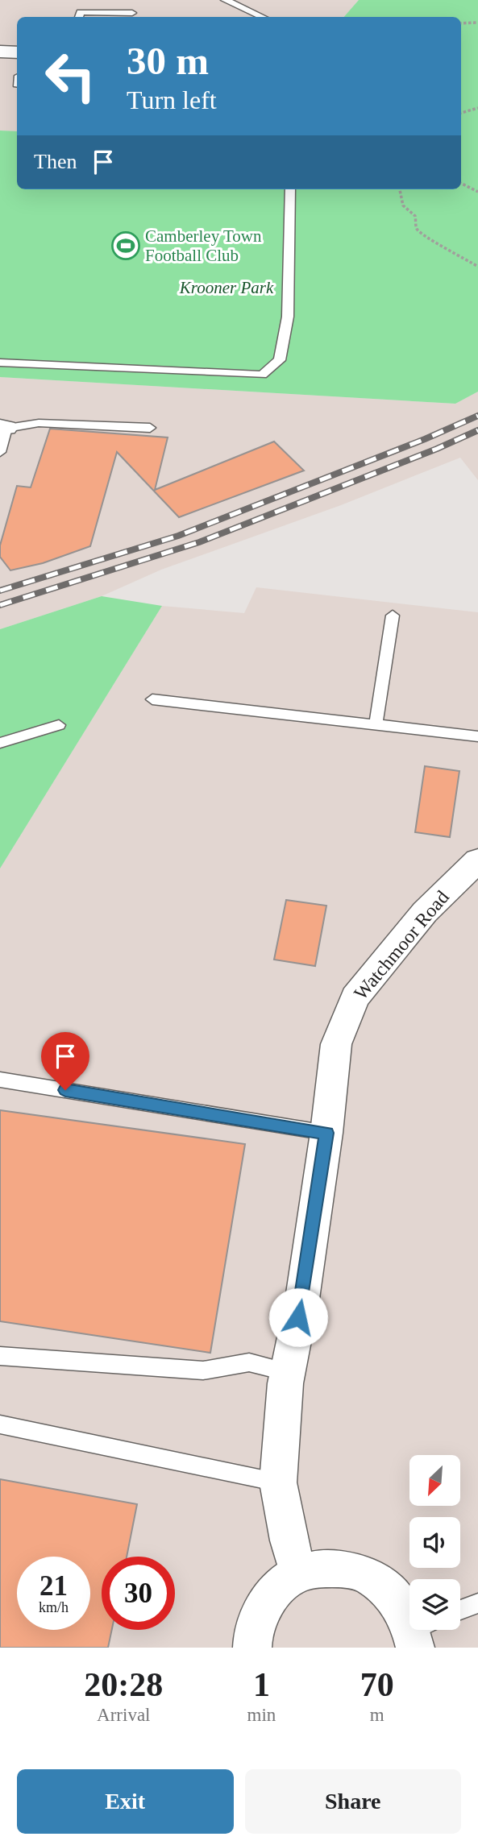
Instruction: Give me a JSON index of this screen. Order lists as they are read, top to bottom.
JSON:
{
  "streets": {
    "street": ["Watchmoor Road"]
  },
  "parks": ["Krooner Park"],
  "places": {
    "sports": ["Camberley Town Football Club"]
  },
  "north": "bottom left",
  "page": {
    "turn": ["30 m", "Turn left"],
    "then": "Then",
    "speed": "21 km/h",
    "limit": "30",
    "eta": [
      "20:28",
      "Arrival",
      "1",
      "min",
      "70",
      "m"
    ],
    "buttons": ["Exit", "Share"]
  }
}
